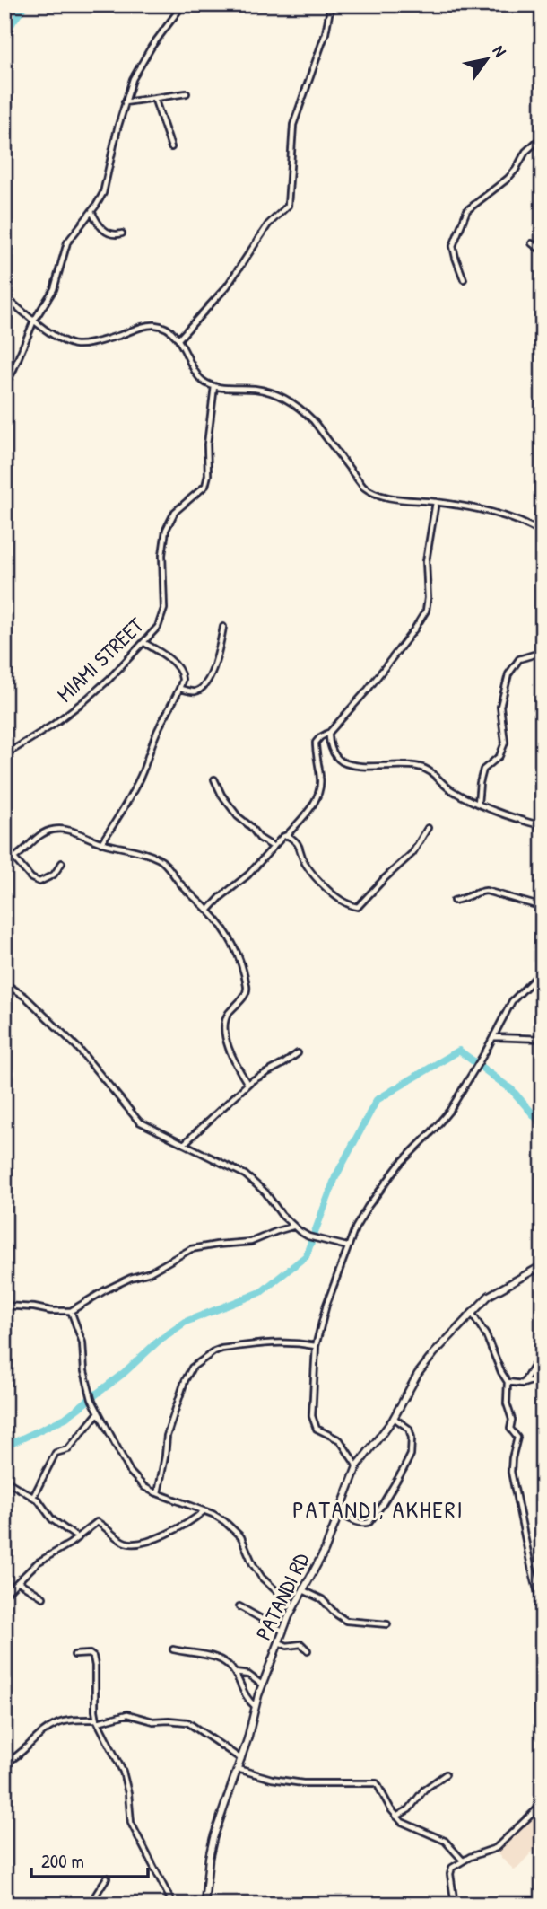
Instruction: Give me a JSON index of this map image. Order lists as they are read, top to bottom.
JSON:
{
  "streets": {
    "street": ["MIAMI STREET", "PATANDI RD"]
  },
  "districts": ["PATANDI, AKHERI"],
  "scale_bar": "200 m",
  "north": "top right"
}
